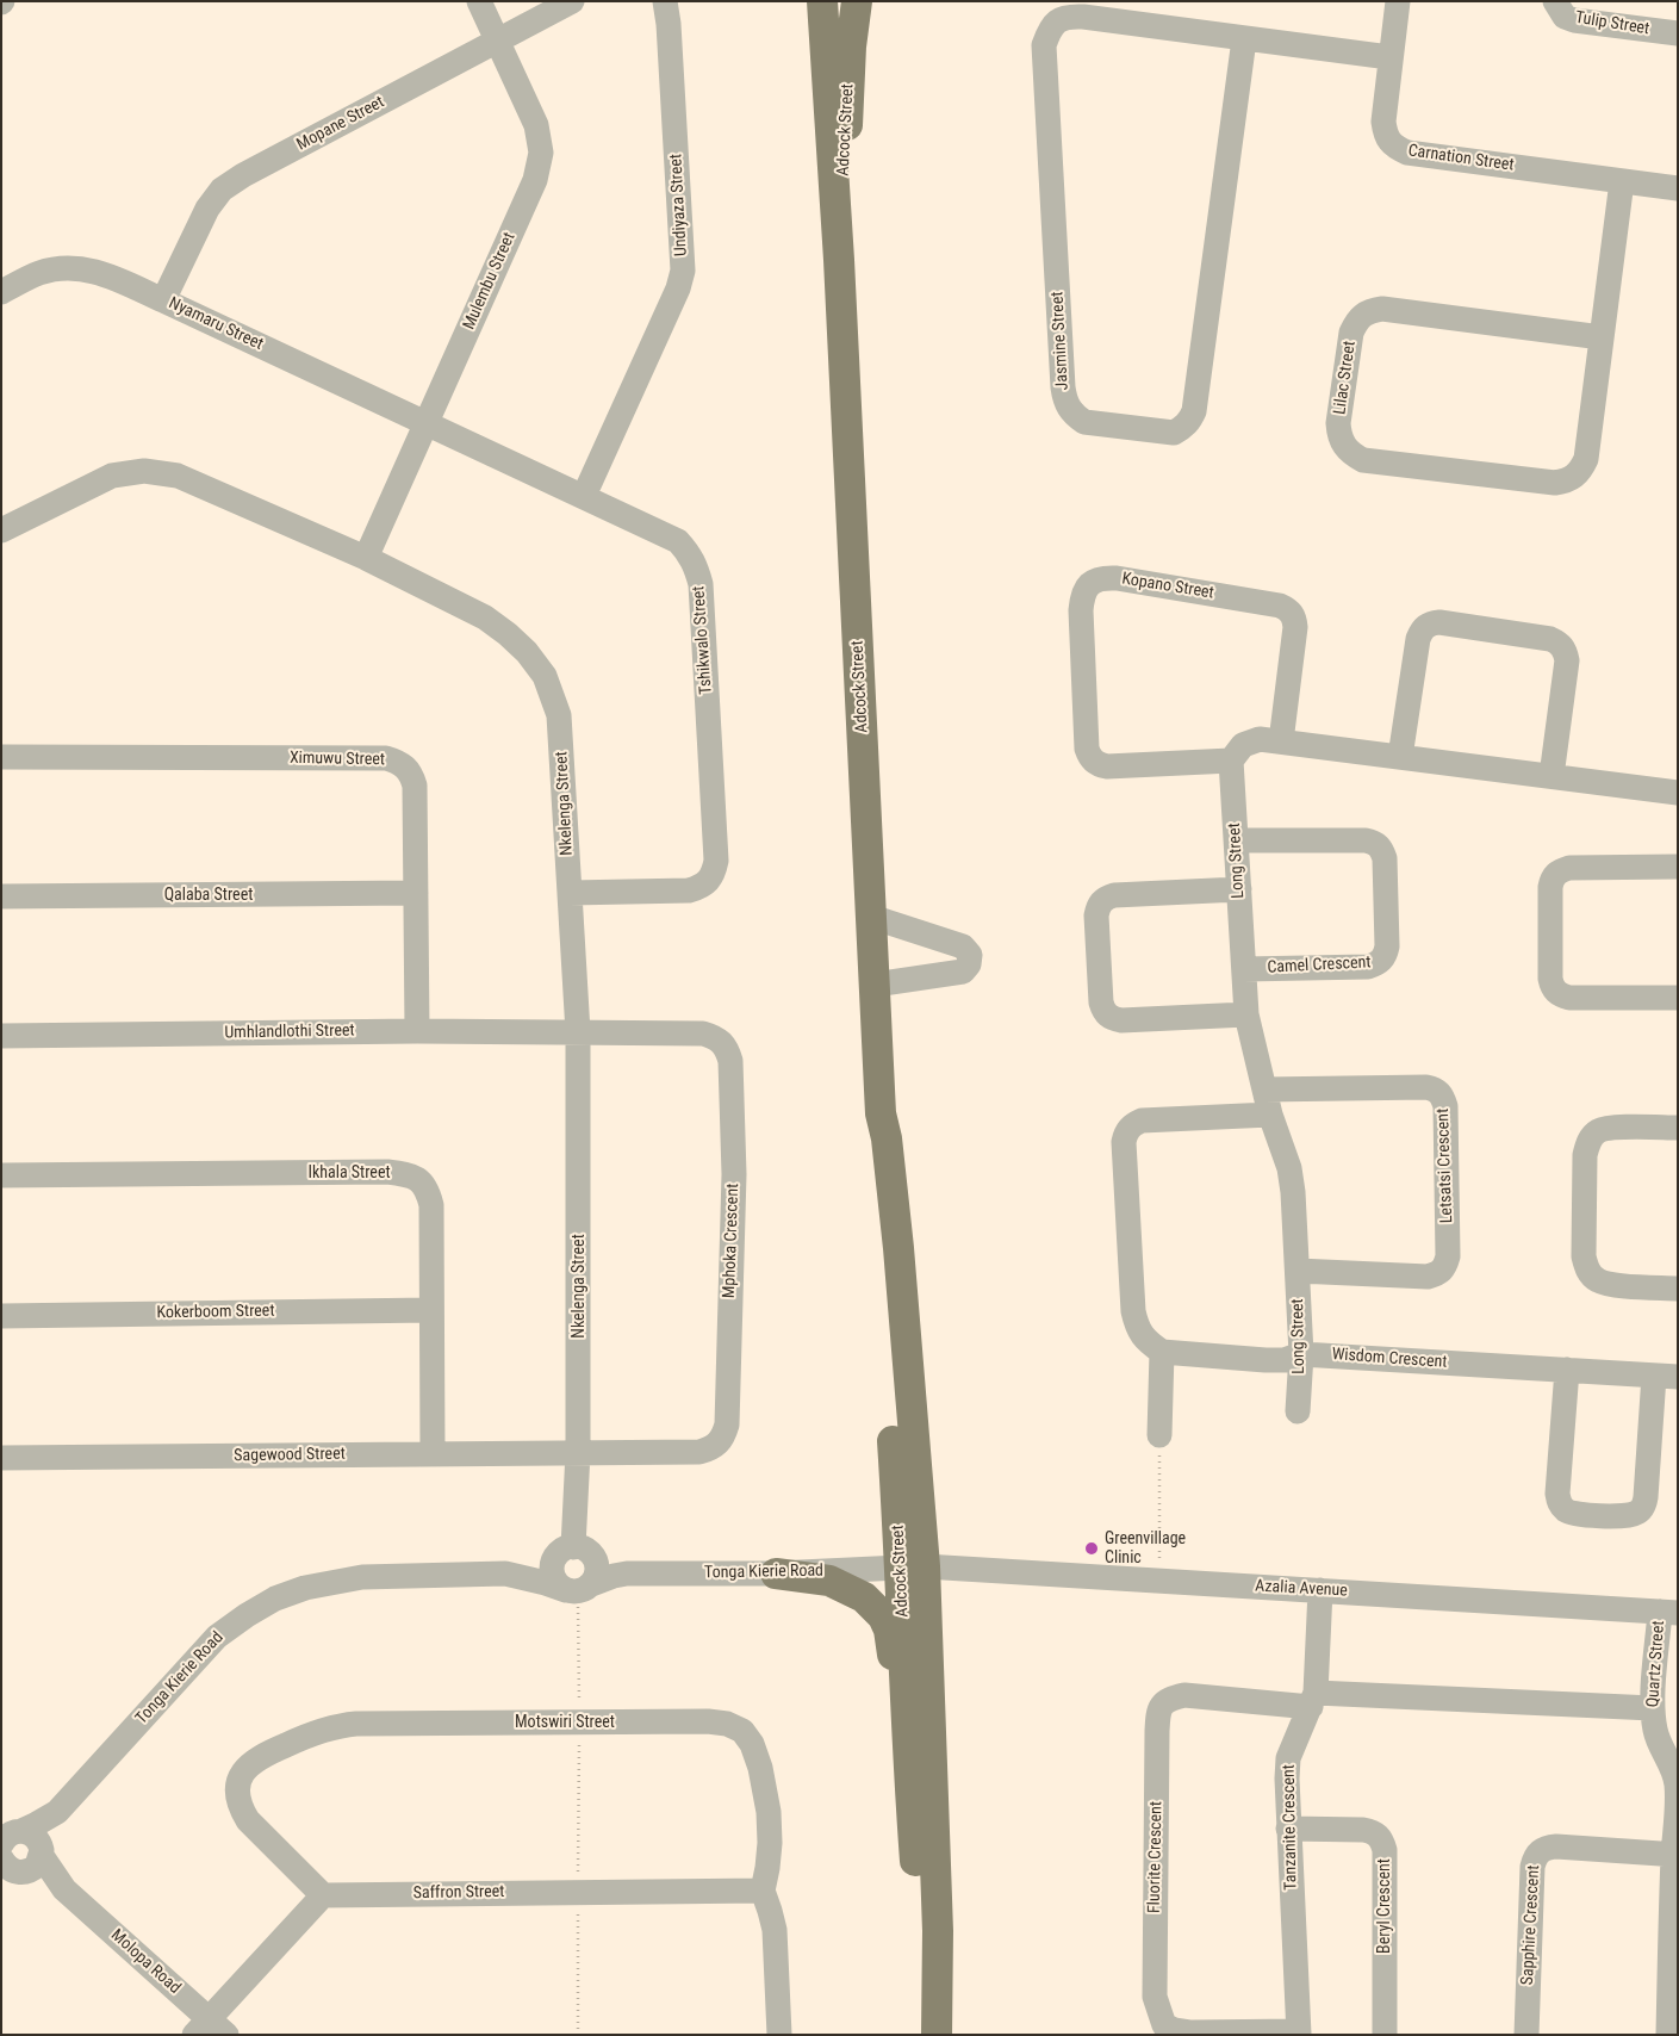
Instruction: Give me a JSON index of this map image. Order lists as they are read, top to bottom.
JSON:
{
  "streets": {
    "main road": ["Adcock Street"],
    "street": [
      "Tulip Street",
      "Mopane Street",
      "Carnation Street",
      "Undiyaza Street",
      "Mulembu Street",
      "Nyamaru Street",
      "Jasmine Street",
      "Lilac Street",
      "Kopano Street",
      "Tshikwalo Street",
      "Ximuwu Street",
      "Nkelenga Street",
      "Long Street",
      "Qalaba Street",
      "Camel Crescent",
      "Umhlandlothi Street",
      "Letsatsi Crescent",
      "Ikhala Street",
      "Mphoka Crescent",
      "Kokerboom Street",
      "Wisdom Crescent",
      "Sagewood Street",
      "Tonga Kierie Road",
      "Azalia Avenue",
      "Quartz Street",
      "Motswiri Street",
      "Tanzanite Crescent",
      "Fluorite Crescent",
      "Saffron Street",
      "Beryl Crescent",
      "Sapphire Crescent",
      "Molopa Road"
    ]
  },
  "crossings": [
    ["Mopane Street", "Mulembu Street"],
    ["Mopane Street", "Nyamaru Street"],
    ["Adcock Street", "Tonga Kierie Road"],
    ["Adcock Street", "Azalia Avenue"],
    ["Carnation Street", "Jasmine Street"],
    ["Carnation Street", "Lilac Street"],
    ["Undiyaza Street", "Tshikwalo Street"],
    ["Mulembu Street", "Nyamaru Street"],
    ["Mulembu Street", "Tshikwalo Street"],
    ["Mulembu Street", "Nkelenga Street"],
    ["Nyamaru Street", "Tshikwalo Street"],
    ["Kopano Street", "Long Street"],
    ["Tshikwalo Street", "Nkelenga Street"],
    ["Ximuwu Street", "Qalaba Street"],
    ["Ximuwu Street", "Umhlandlothi Street"],
    ["Nkelenga Street", "Umhlandlothi Street"],
    ["Nkelenga Street", "Mphoka Crescent"],
    ["Nkelenga Street", "Sagewood Street"],
    ["Nkelenga Street", "Tonga Kierie Road"],
    ["Long Street", "Camel Crescent"],
    ["Long Street", "Letsatsi Crescent"],
    ["Long Street", "Wisdom Crescent"],
    ["Umhlandlothi Street", "Mphoka Crescent"],
    ["Ikhala Street", "Kokerboom Street"],
    ["Ikhala Street", "Sagewood Street"],
    ["Mphoka Crescent", "Sagewood Street"],
    ["Tonga Kierie Road", "Azalia Avenue"],
    ["Tonga Kierie Road", "Molopa Road"],
    ["Azalia Avenue", "Quartz Street"],
    ["Azalia Avenue", "Tanzanite Crescent"],
    ["Quartz Street", "Fluorite Crescent"],
    ["Quartz Street", "Sapphire Crescent"],
    ["Motswiri Street", "Saffron Street"],
    ["Tanzanite Crescent", "Fluorite Crescent"],
    ["Tanzanite Crescent", "Beryl Crescent"]
  ],
  "places": ["Greenvillage Clinic"]
}
